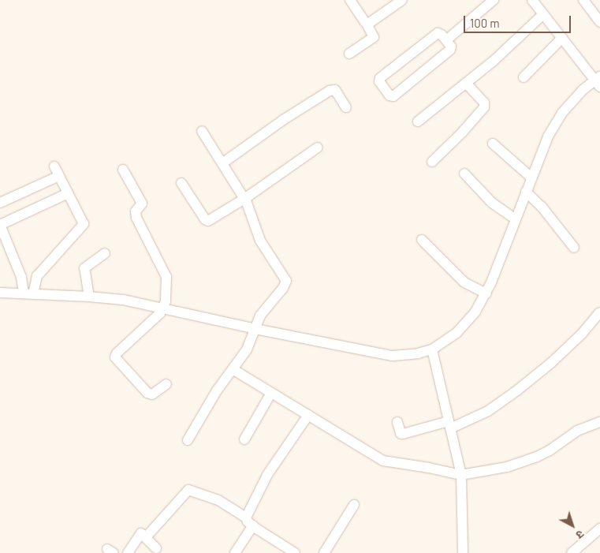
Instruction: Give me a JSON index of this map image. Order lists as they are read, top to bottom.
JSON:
{
  "scale_bar": "100 m",
  "north": "bottom right"
}
